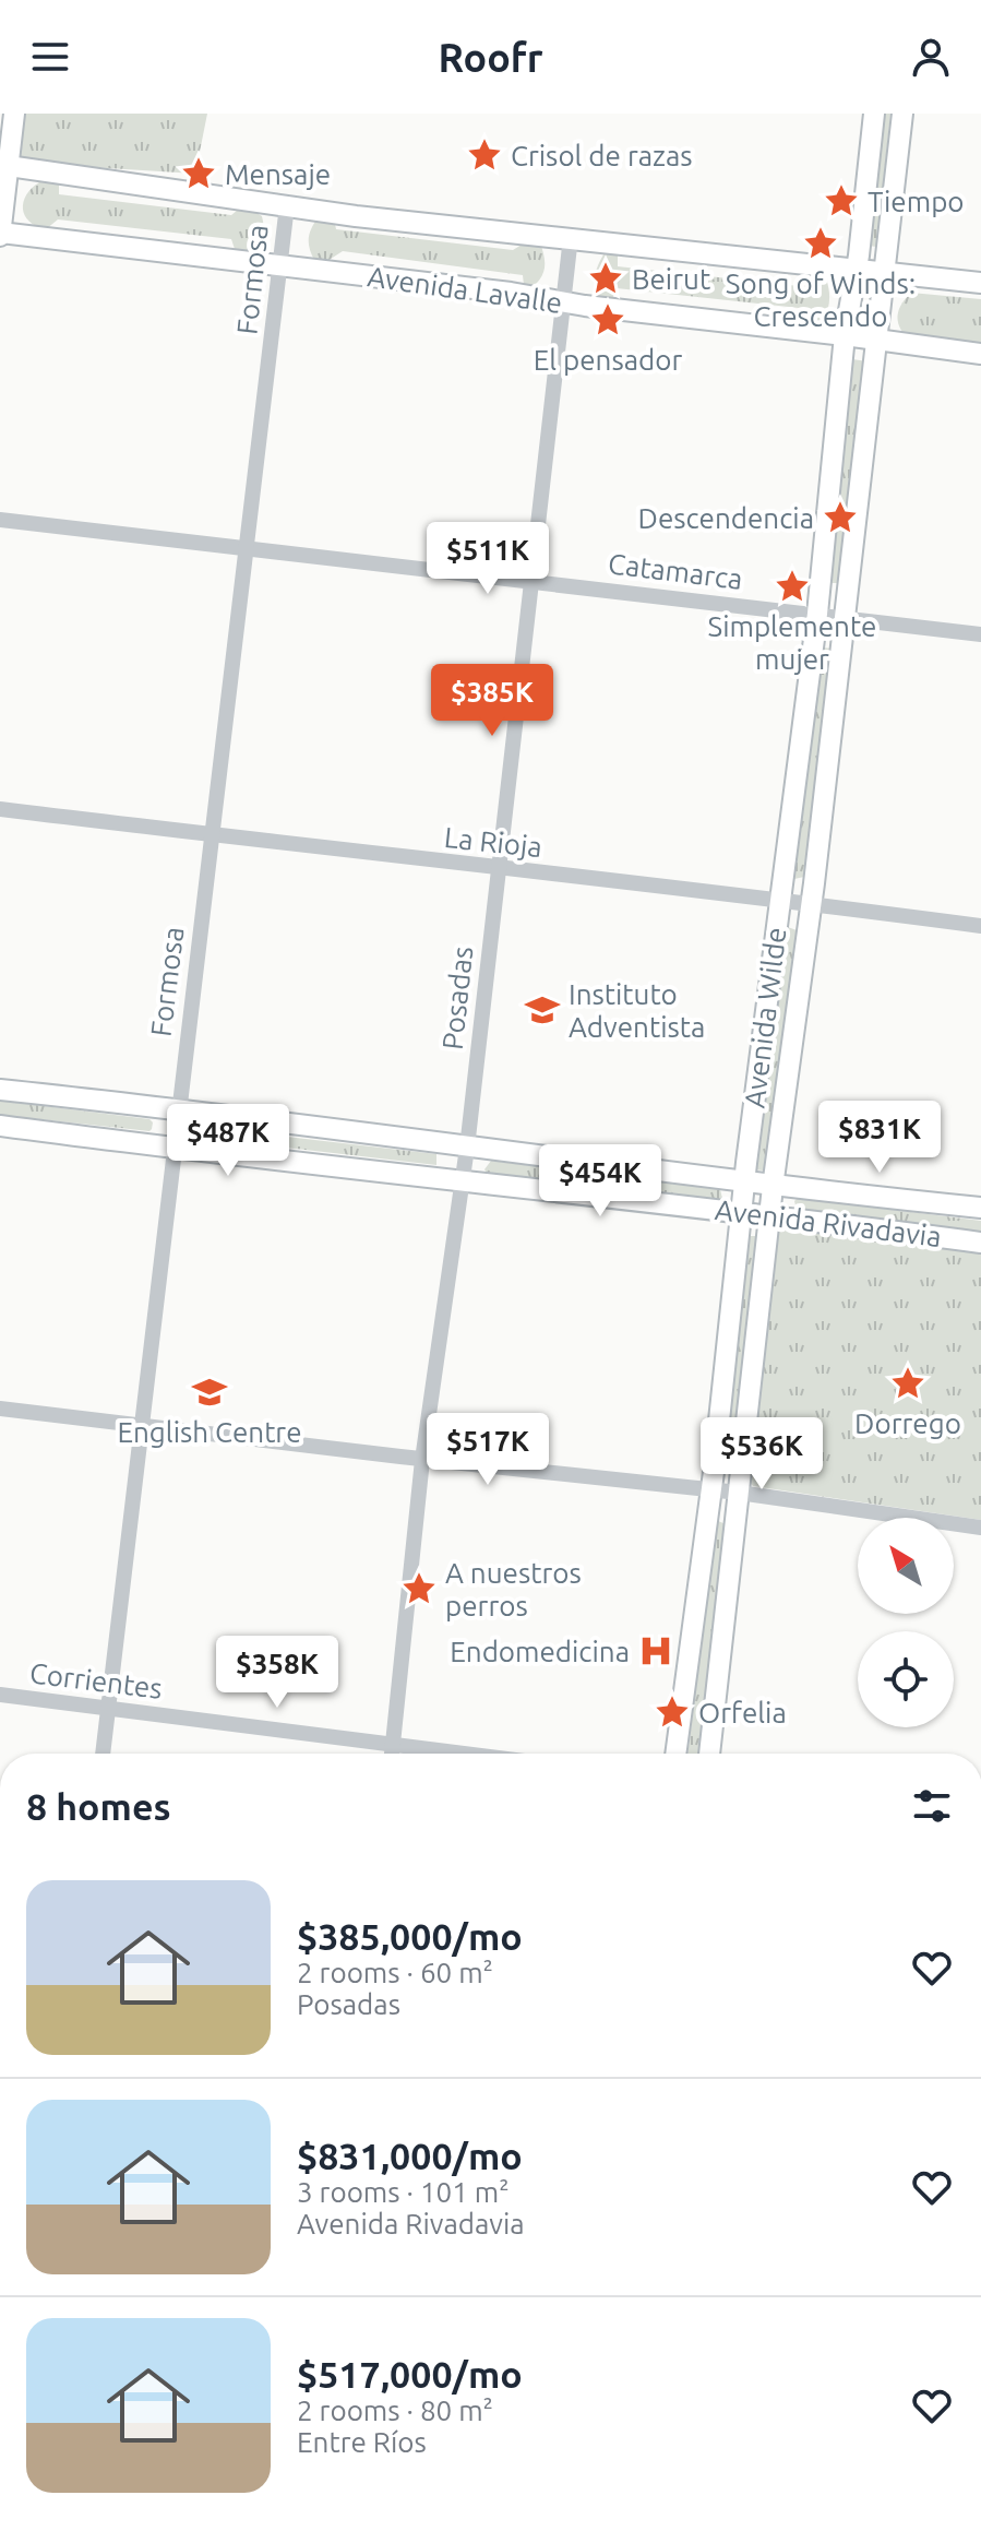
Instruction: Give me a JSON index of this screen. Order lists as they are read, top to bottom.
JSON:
{
  "streets": {
    "main road": ["Avenida Lavalle", "Avenida Wilde", "Avenida Rivadavia"],
    "street": [
      "Formosa",
      "Catamarca",
      "La Rioja",
      "Posadas",
      "Corrientes"
    ]
  },
  "crossings": [
    ["Formosa", "Avenida Lavalle"],
    ["Formosa", "Catamarca"],
    ["Formosa", "La Rioja"],
    ["Formosa", "Avenida Rivadavia"],
    ["Formosa", "Corrientes"],
    ["Avenida Lavalle", "Posadas"],
    ["Avenida Lavalle", "Avenida Wilde"],
    ["Catamarca", "Posadas"],
    ["Catamarca", "Avenida Wilde"],
    ["La Rioja", "Posadas"],
    ["La Rioja", "Avenida Wilde"],
    ["Posadas", "Avenida Rivadavia"],
    ["Posadas", "Corrientes"],
    ["Avenida Wilde", "Avenida Rivadavia"]
  ],
  "places": {
    "place": [
      "Crisol de razas",
      "Mensaje",
      "Tiempo",
      "Song of Winds: Crescendo",
      "Beirut",
      "El pensador",
      "Descendencia",
      "Simplemente mujer",
      "Dorrego",
      "A nuestros perros",
      "Orfelia"
    ],
    "school or university": ["Instituto Adventista", "English Centre"],
    "hospital": ["Endomedicina"]
  },
  "north": "top left",
  "page": {
    "header": "Roofr",
    "price": [
      "$511K",
      "$385K",
      "$831K",
      "$487K",
      "$454K",
      "$517K",
      "$536K",
      "$358K"
    ],
    "heading": "8 homes",
    "list": [
      {
        "name": "$385,000/mo",
        "note": "2 rooms · 60 m² · Posadas"
      },
      {
        "name": "$831,000/mo",
        "note": "3 rooms · 101 m² · Avenida Rivadavia"
      },
      {
        "name": "$517,000/mo",
        "note": "2 rooms · 80 m² · Entre Ríos"
      }
    ]
  }
}
